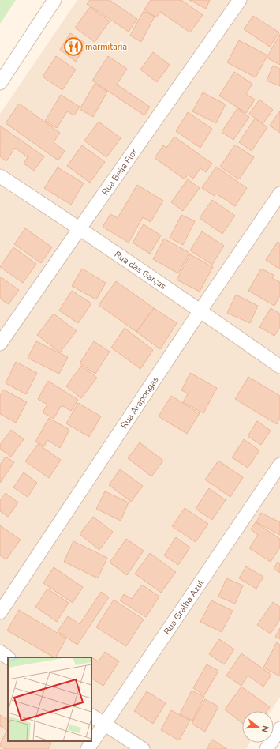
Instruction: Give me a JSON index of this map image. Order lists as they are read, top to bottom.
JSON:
{
  "streets": {
    "street": [
      "Rua Beija Flor",
      "Rua das Garças",
      "Rua Arapongas",
      "Rua Gralha Azul"
    ]
  },
  "crossings": [
    ["Rua Beija Flor", "Rua das Garças"],
    ["Rua das Garças", "Rua Arapongas"]
  ],
  "places": {
    "restaurant": ["marmitaria"]
  },
  "north": "right"
}
